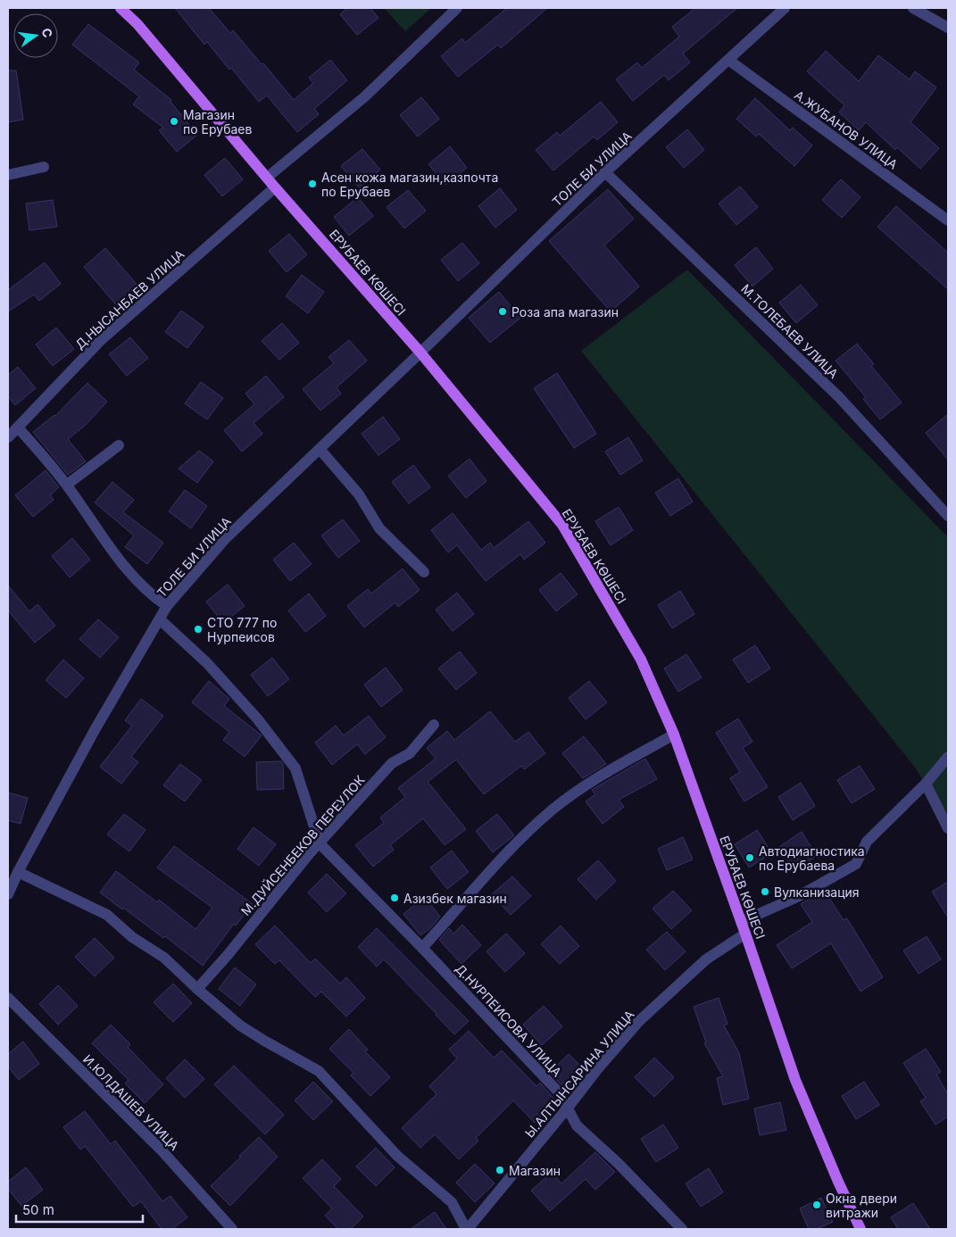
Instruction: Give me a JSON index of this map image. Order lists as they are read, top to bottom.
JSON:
{
  "streets": {
    "main road": ["ЕРУБАЕВ КӨШЕСІ"],
    "street": [
      "А.ЖУБАНОВ УЛИЦА",
      "ТОЛЕ БИ УЛИЦА",
      "Д.НЫСАНБАЕВ УЛИЦА",
      "М.ТОЛЕБАЕВ УЛИЦА",
      "М.ДУЙСЕНБЕКОВ ПЕРЕУЛОК",
      "Д.НУРПЕИСОВА УЛИЦА",
      "Ы.АЛТЫНСАРИНА УЛИЦА",
      "И.ЮЛДАШЕВ УЛИЦА"
    ]
  },
  "crossings": [
    ["А.ЖУБАНОВ УЛИЦА", "ТОЛЕ БИ УЛИЦА"],
    ["ТОЛЕ БИ УЛИЦА", "ЕРУБАЕВ КӨШЕСІ"],
    ["ТОЛЕ БИ УЛИЦА", "М.ТОЛЕБАЕВ УЛИЦА"],
    ["ТОЛЕ БИ УЛИЦА", "Д.НУРПЕИСОВА УЛИЦА"],
    ["ЕРУБАЕВ КӨШЕСІ", "Д.НЫСАНБАЕВ УЛИЦА"],
    ["ЕРУБАЕВ КӨШЕСІ", "Ы.АЛТЫНСАРИНА УЛИЦА"],
    ["М.ДУЙСЕНБЕКОВ ПЕРЕУЛОК", "Д.НУРПЕИСОВА УЛИЦА"],
    ["Д.НУРПЕИСОВА УЛИЦА", "Ы.АЛТЫНСАРИНА УЛИЦА"]
  ],
  "places": [
    "Магазин по Ерубаев",
    "Асен кожа магазин,казпочта по Ерубаев",
    "Роза апа магазин",
    "СТО 777 по Нурпеисов",
    "Автодиагностика по Ерубаева",
    "Вулканизация",
    "Азизбек магазин",
    "Магазин",
    "Окна двери витражи"
  ],
  "scale_bar": "50 m",
  "north": "right"
}
